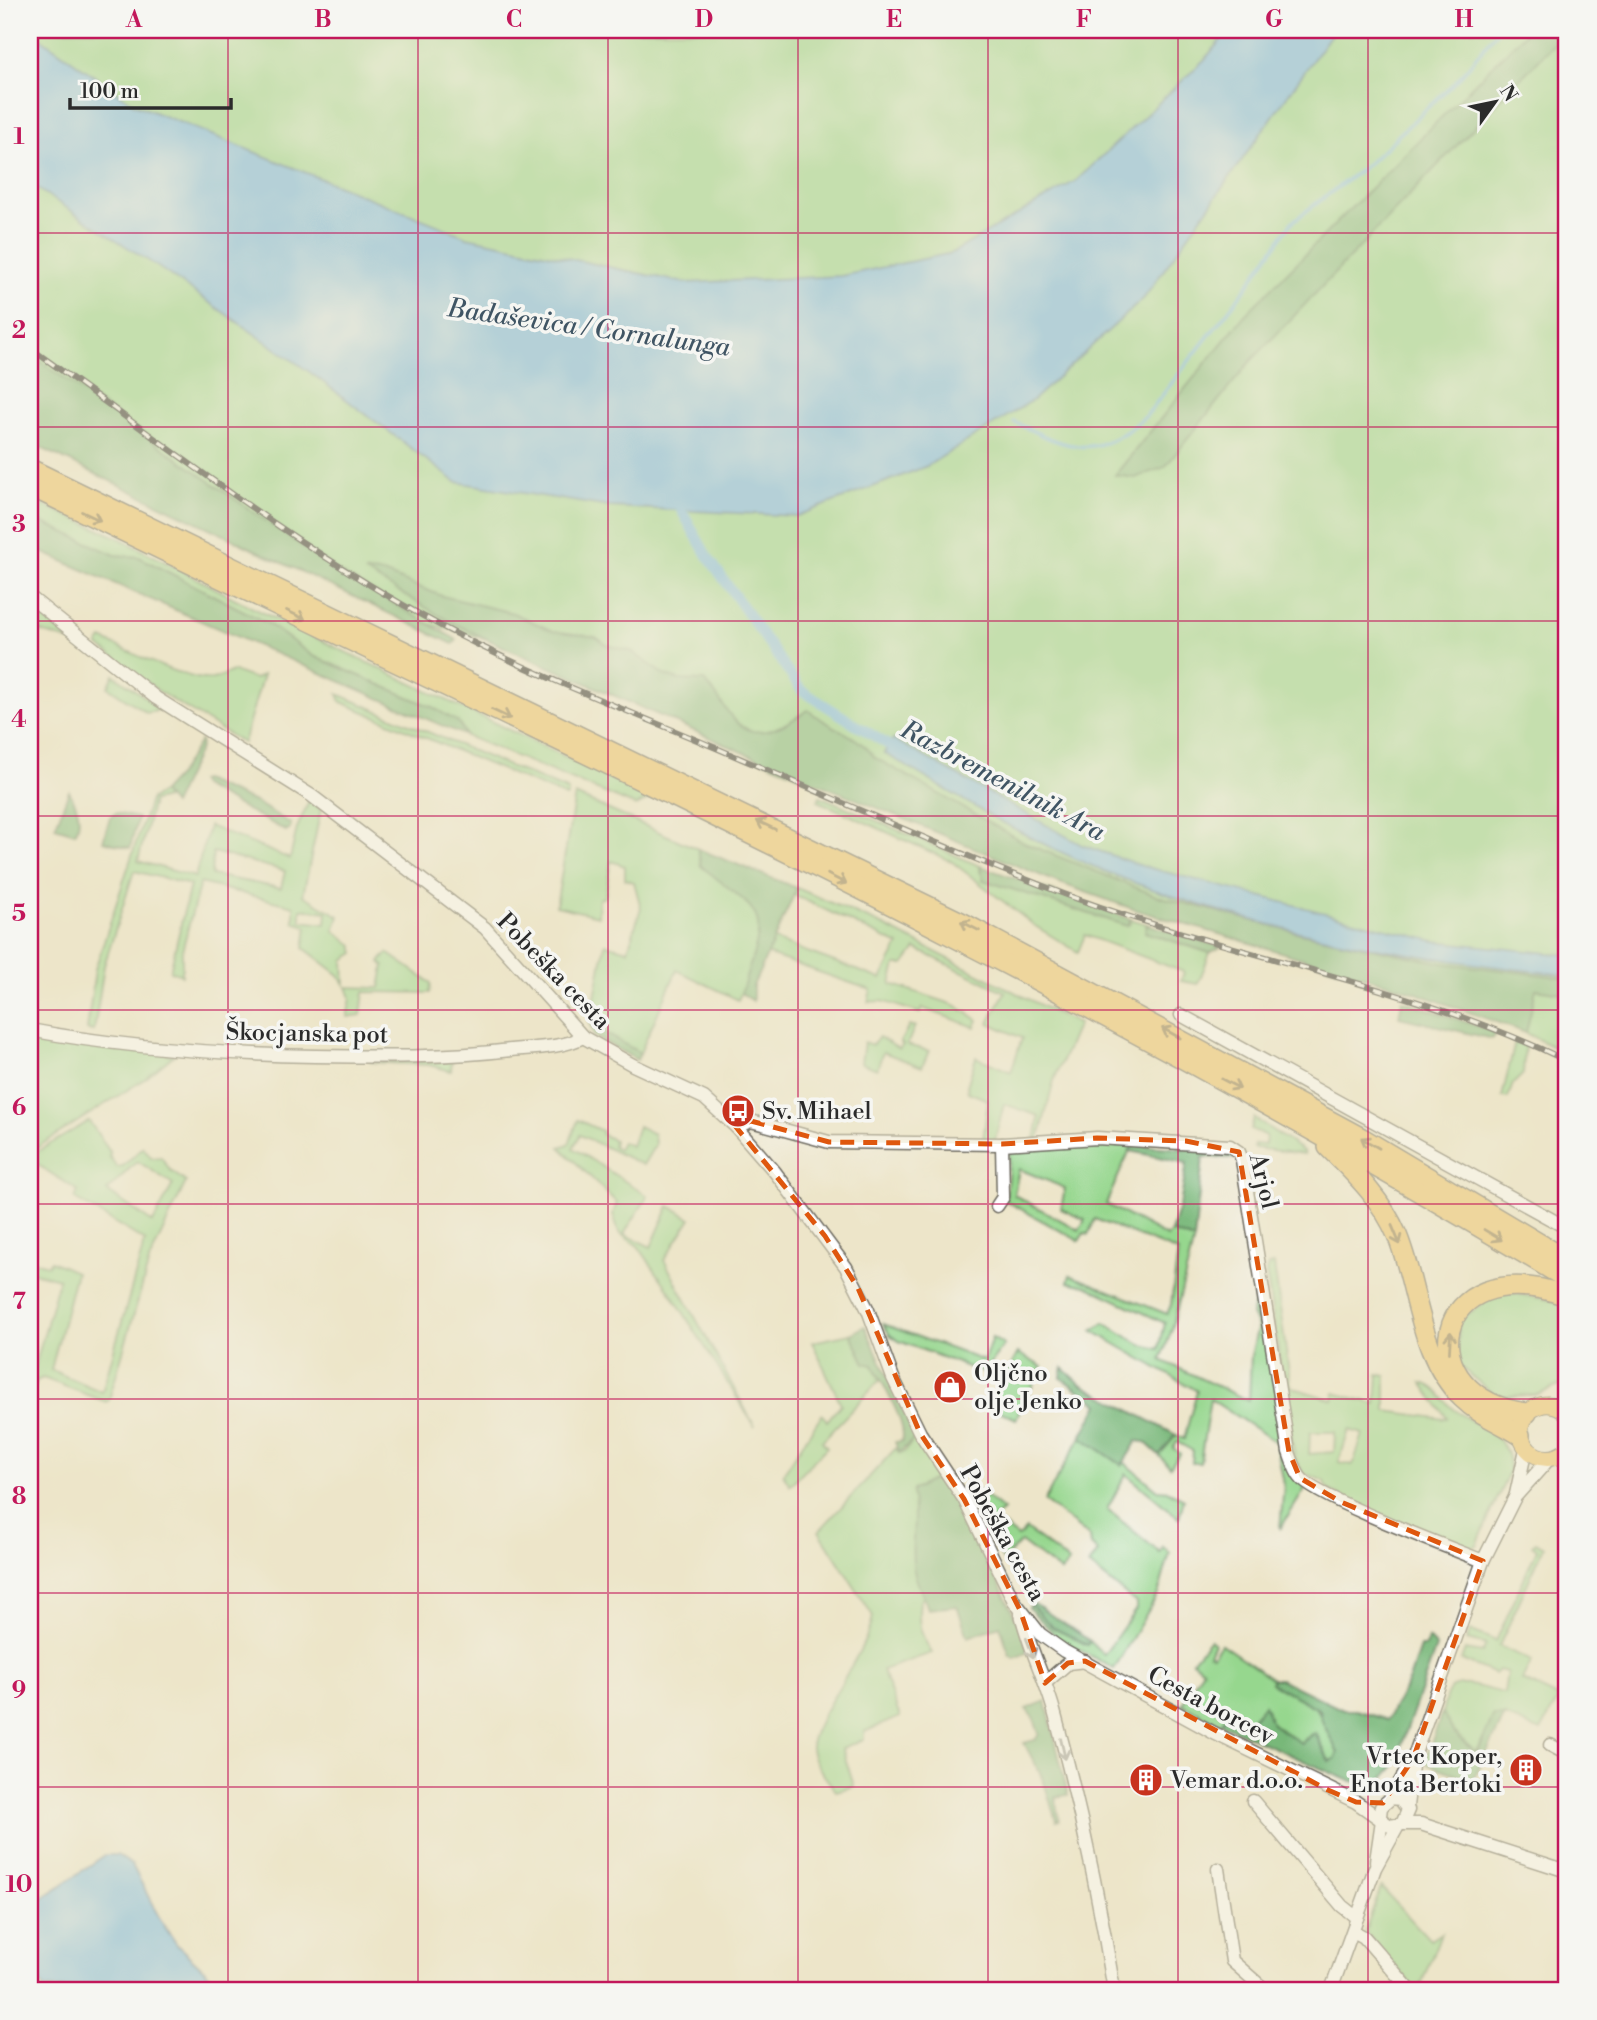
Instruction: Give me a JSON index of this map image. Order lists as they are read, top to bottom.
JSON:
{
  "streets": {
    "street": [
      "Pobeška cesta",
      "Škocjanska pot",
      "Arjol",
      "Cesta borcev"
    ]
  },
  "crossings": [
    ["Pobeška cesta", "Škocjanska pot"],
    ["Pobeška cesta", "Arjol"],
    ["Pobeška cesta", "Cesta borcev"]
  ],
  "water": ["Badaševica / Cornalunga", "Razbremenilnik Ara"],
  "places": {
    "bus stop": ["Sv. Mihael"],
    "shop": ["Oljčno olje Jenko"],
    "building": ["Vrtec Koper, Enota Bertoki", "Vemar d.o.o."]
  },
  "scale_bar": "100 m",
  "north": "top right",
  "grid": {
    "columns": [
      "A",
      "B",
      "C",
      "D",
      "E",
      "F",
      "G",
      "H"
    ],
    "rows": [
      "1",
      "2",
      "3",
      "4",
      "5",
      "6",
      "7",
      "8",
      "9",
      "10"
    ]
  }
}
